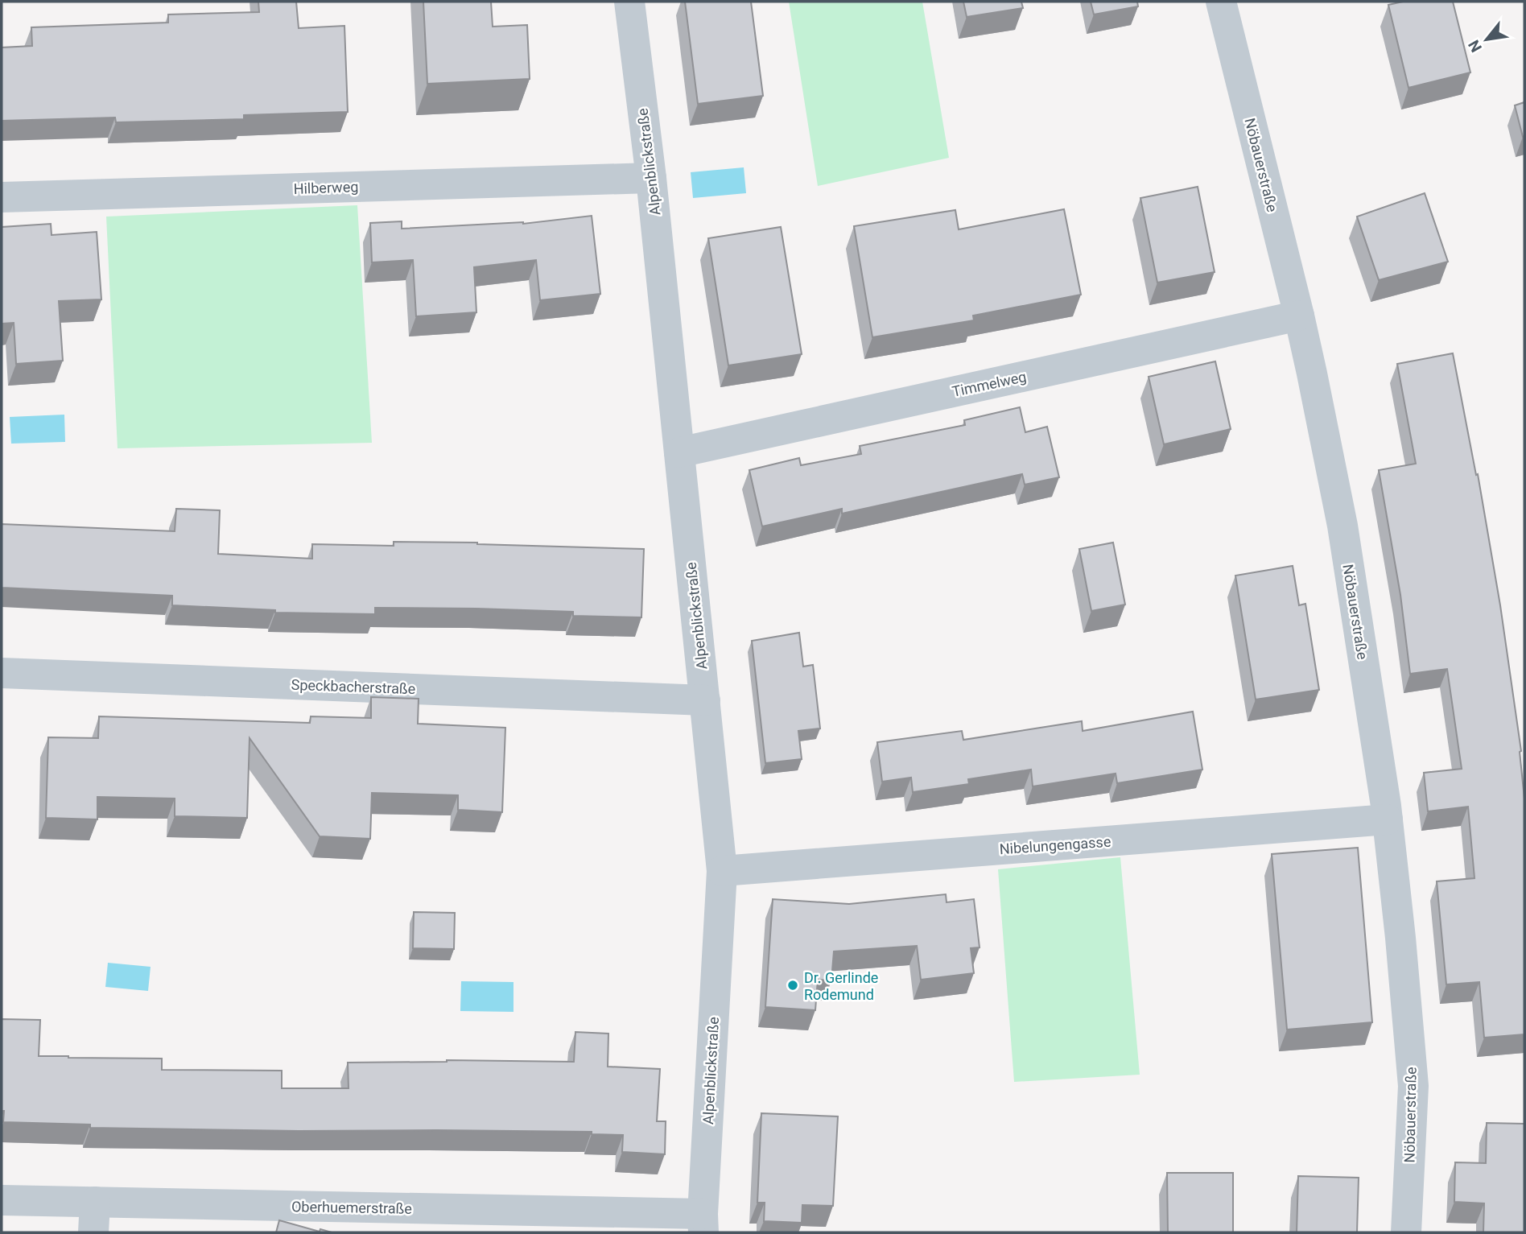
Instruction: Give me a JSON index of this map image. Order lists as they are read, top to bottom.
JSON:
{
  "streets": {
    "street": [
      "Alpenblickstraße",
      "Nöbauerstraße",
      "Hilberweg",
      "Timmelweg",
      "Speckbacherstraße",
      "Nibelungengasse",
      "Oberhuemerstraße"
    ]
  },
  "crossings": [
    ["Alpenblickstraße", "Hilberweg"],
    ["Alpenblickstraße", "Timmelweg"],
    ["Alpenblickstraße", "Speckbacherstraße"],
    ["Alpenblickstraße", "Nibelungengasse"],
    ["Alpenblickstraße", "Oberhuemerstraße"],
    ["Nöbauerstraße", "Timmelweg"],
    ["Nöbauerstraße", "Nibelungengasse"]
  ],
  "places": ["Dr. Gerlinde Rodemund"],
  "north": "bottom left"
}
